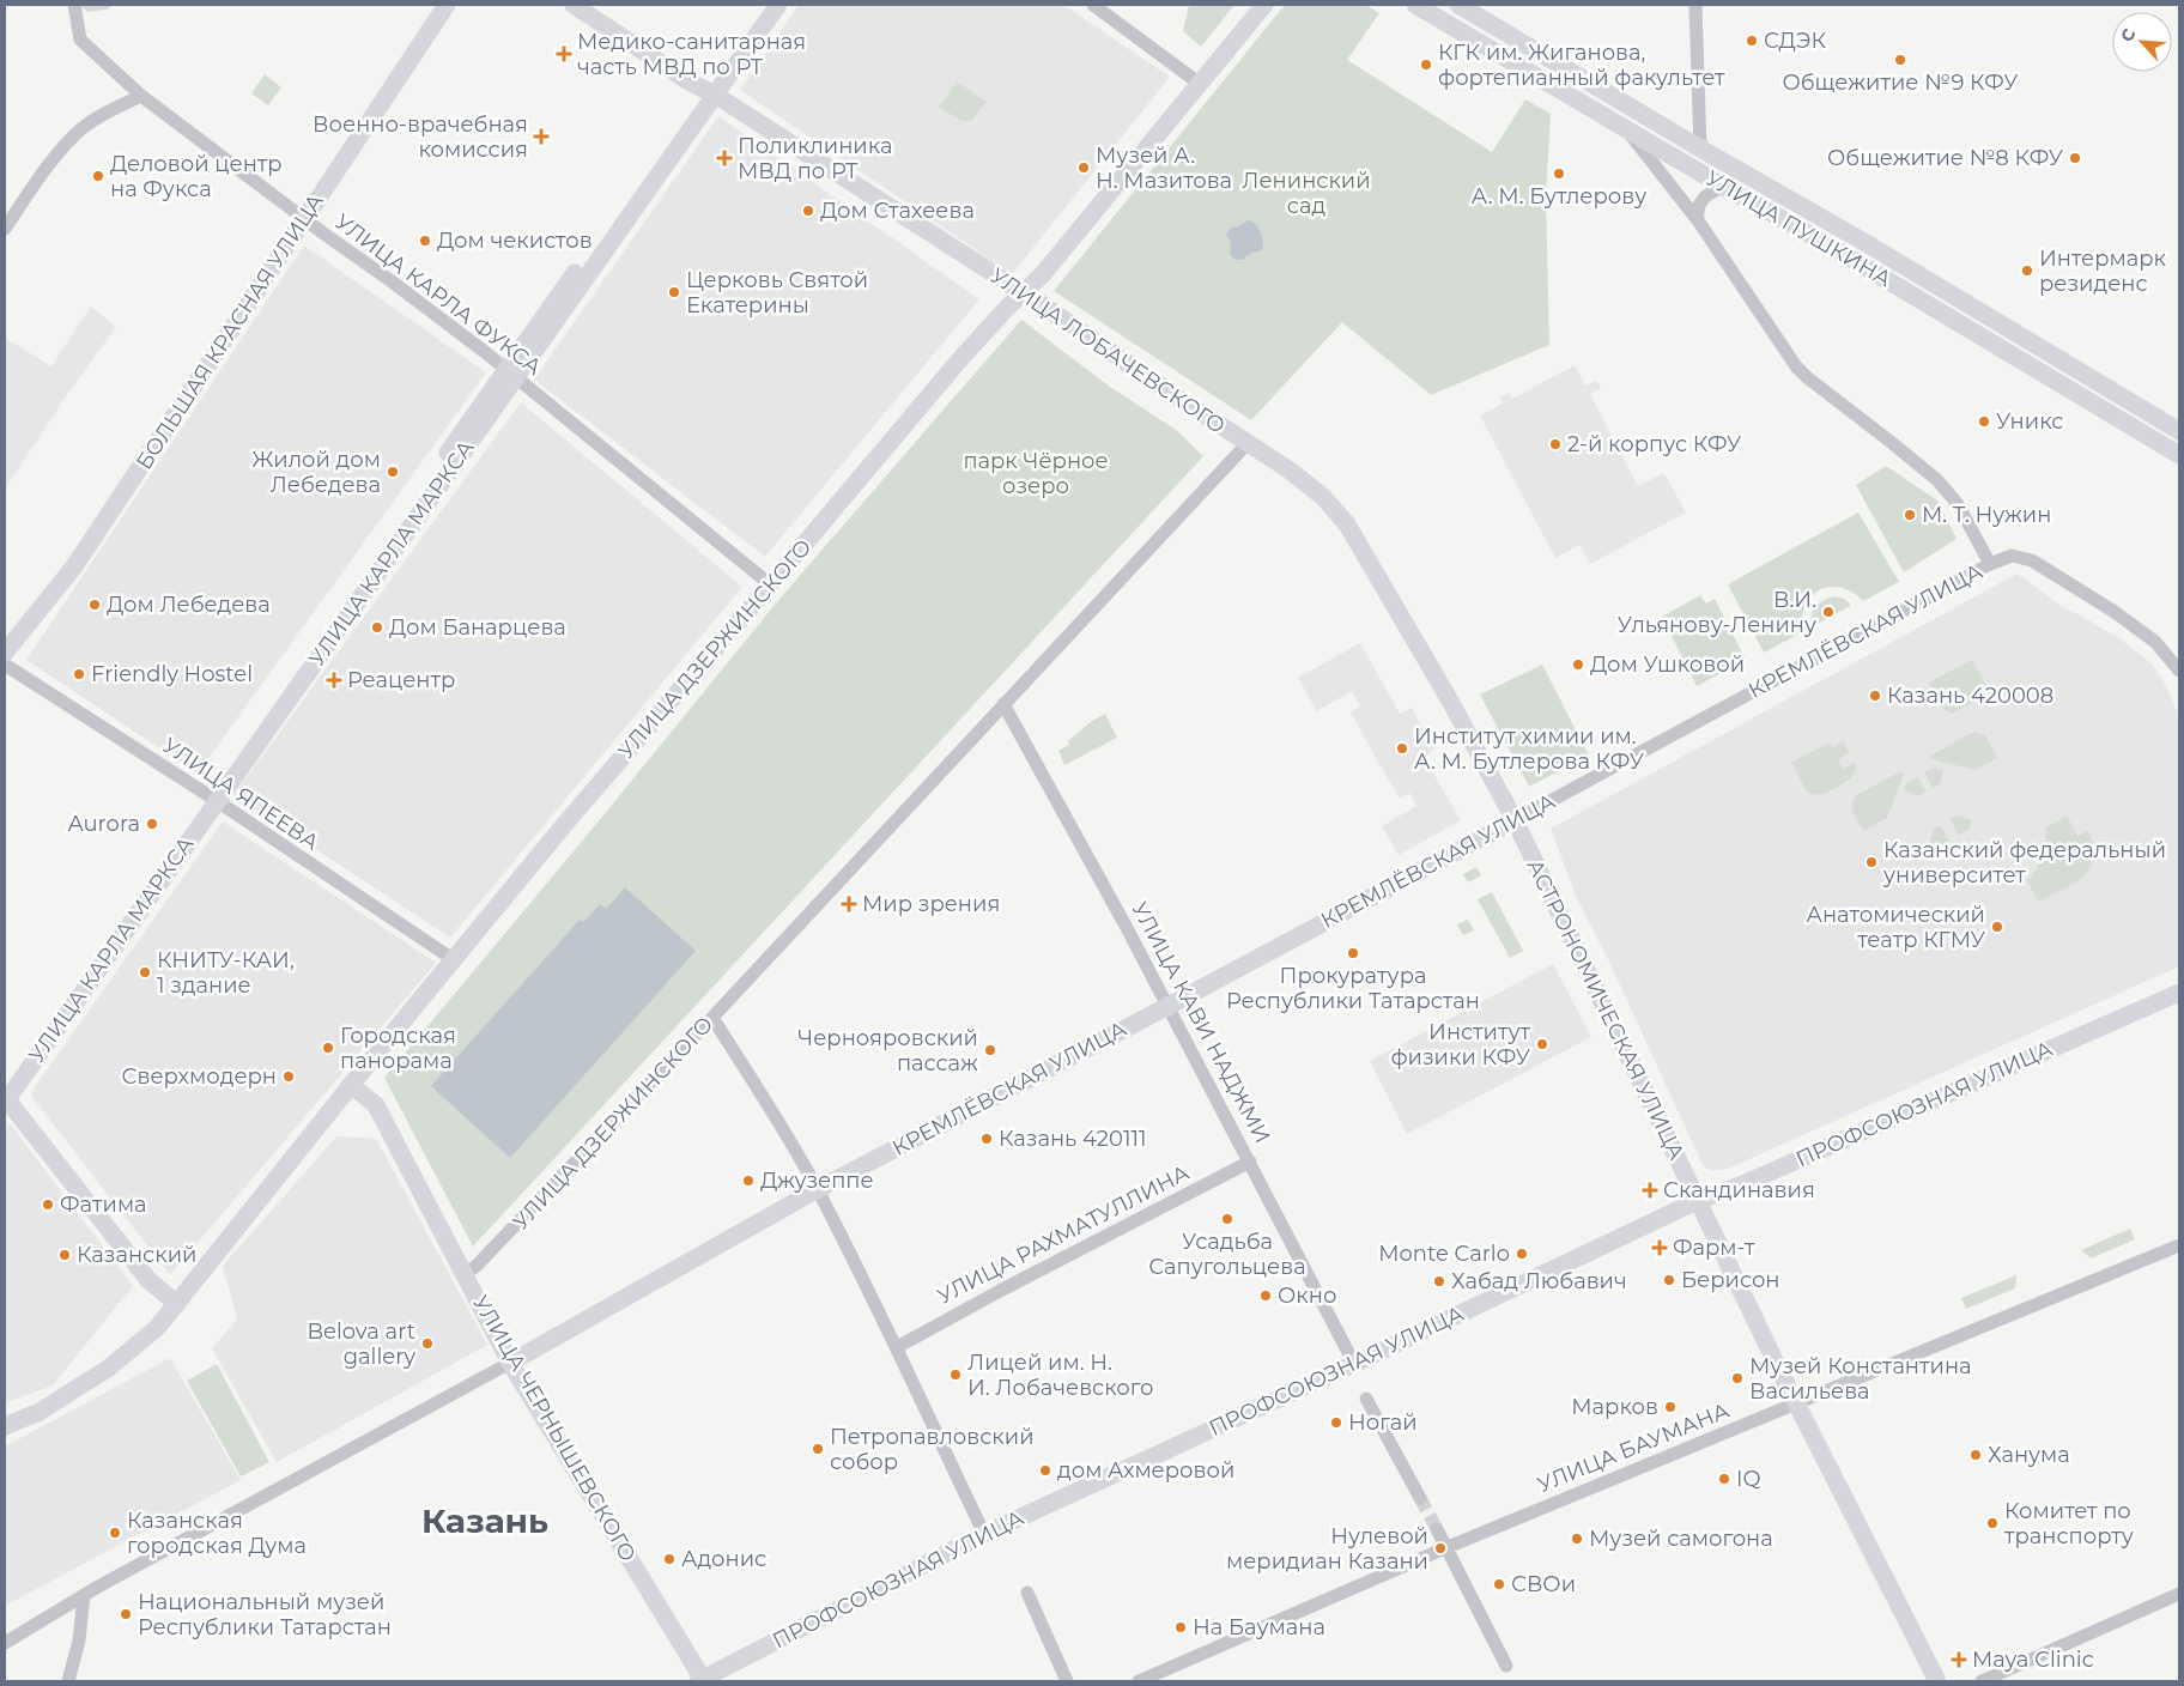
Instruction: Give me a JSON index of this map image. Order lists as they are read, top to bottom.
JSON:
{
  "streets": {
    "street": [
      "УЛИЦА ПУШКИНА",
      "УЛИЦА КАРЛА ФУКСА",
      "БОЛЬШАЯ КРАСНАЯ УЛИЦА",
      "УЛИЦА ЛОБАЧЕВСКОГО",
      "УЛИЦА КАРЛА МАРКСА",
      "КРЕМЛЁВСКАЯ УЛИЦА",
      "УЛИЦА ДЗЕРЖИНСКОГО",
      "УЛИЦА ЯПЕЕВА",
      "АСТРОНОМИЧЕСКАЯ УЛИЦА",
      "УЛИЦА КАВИ НАДЖМИ",
      "ПРОФСОЮЗНАЯ УЛИЦА",
      "УЛИЦА РАХМАТУЛЛИНА",
      "УЛИЦА ЧЕРНЫШЕВСКОГО",
      "УЛИЦА БАУМАНА"
    ]
  },
  "crossings": [
    ["УЛИЦА КАРЛА ФУКСА", "БОЛЬШАЯ КРАСНАЯ УЛИЦА"],
    ["УЛИЦА КАРЛА ФУКСА", "УЛИЦА КАРЛА МАРКСА"],
    ["УЛИЦА КАРЛА ФУКСА", "УЛИЦА ДЗЕРЖИНСКОГО"],
    ["УЛИЦА ЛОБАЧЕВСКОГО", "УЛИЦА КАРЛА МАРКСА"],
    ["УЛИЦА ЛОБАЧЕВСКОГО", "КРЕМЛЁВСКАЯ УЛИЦА"],
    ["УЛИЦА ЛОБАЧЕВСКОГО", "УЛИЦА ДЗЕРЖИНСКОГО"],
    ["УЛИЦА ЛОБАЧЕВСКОГО", "АСТРОНОМИЧЕСКАЯ УЛИЦА"],
    ["УЛИЦА КАРЛА МАРКСА", "УЛИЦА ЯПЕЕВА"],
    ["КРЕМЛЁВСКАЯ УЛИЦА", "АСТРОНОМИЧЕСКАЯ УЛИЦА"],
    ["КРЕМЛЁВСКАЯ УЛИЦА", "УЛИЦА КАВИ НАДЖМИ"],
    ["КРЕМЛЁВСКАЯ УЛИЦА", "УЛИЦА ЧЕРНЫШЕВСКОГО"],
    ["УЛИЦА ДЗЕРЖИНСКОГО", "УЛИЦА ЯПЕЕВА"],
    ["УЛИЦА ДЗЕРЖИНСКОГО", "УЛИЦА КАВИ НАДЖМИ"],
    ["УЛИЦА ДЗЕРЖИНСКОГО", "УЛИЦА ЧЕРНЫШЕВСКОГО"],
    ["АСТРОНОМИЧЕСКАЯ УЛИЦА", "ПРОФСОЮЗНАЯ УЛИЦА"],
    ["АСТРОНОМИЧЕСКАЯ УЛИЦА", "УЛИЦА БАУМАНА"],
    ["УЛИЦА КАВИ НАДЖМИ", "ПРОФСОЮЗНАЯ УЛИЦА"],
    ["УЛИЦА КАВИ НАДЖМИ", "УЛИЦА РАХМАТУЛЛИНА"],
    ["ПРОФСОЮЗНАЯ УЛИЦА", "УЛИЦА ЧЕРНЫШЕВСКОГО"]
  ],
  "districts": ["Казань"],
  "parks": ["Ленинский сад", "парк Чёрное озеро"],
  "places": {
    "other": [
      "СДЭК",
      "Общежитие №9 КФУ",
      "КГК им. Жиганова, фортепианный факультет",
      "Общежитие №8 КФУ",
      "Музей А. Н. Мазитова",
      "А. М. Бутлерову",
      "Деловой центр на Фукса",
      "Дом Стахеева",
      "Дом чекистов",
      "Интермарк резиденс",
      "Церковь Святой Екатерины",
      "Уникс",
      "2-й корпус КФУ",
      "Жилой дом Лебедева",
      "М. Т. Нужин",
      "Дом Лебедева",
      "В.И. Ульянову-Ленину",
      "Дом Банарцева",
      "Дом Ушковой",
      "Friendly Hostel",
      "Казань 420008",
      "Институт химии им. А. М. Бутлерова КФУ",
      "Aurora",
      "Казанский федеральный университет",
      "Анатомический театр КГМУ",
      "Прокуратура Республики Татарстан",
      "КНИТУ-КАИ, 1 здание",
      "Институт физики КФУ",
      "Городская панорама",
      "Чернояровский пассаж",
      "Сверхмодерн",
      "Казань 420111",
      "Джузеппе",
      "Фатима",
      "Усадьба Сапугольцева",
      "Monte Carlo",
      "Казанский",
      "Берисон",
      "Хабад Любавич",
      "Окно",
      "Belova art gallery",
      "Лицей им. Н. И. Лобачевского",
      "Музей Константина Васильева",
      "Марков",
      "Ногай",
      "Петропавловский собор",
      "Ханума",
      "дом Ахмеровой",
      "IQ",
      "Комитет по транспорту",
      "Казанская городская Дума",
      "Музей самогона",
      "Нулевой меридиан Казани",
      "Адонис",
      "СВОи",
      "Национальный музей Республики Татарстан",
      "На Баумана"
    ],
    "health": [
      "Медико-санитарная часть МВД по РТ",
      "Военно-врачебная комиссия",
      "Поликлиника МВД по РТ",
      "Реацентр",
      "Мир зрения",
      "Скандинавия",
      "Фарм-т",
      "Maya Clinic"
    ]
  },
  "north": "top left"
}
